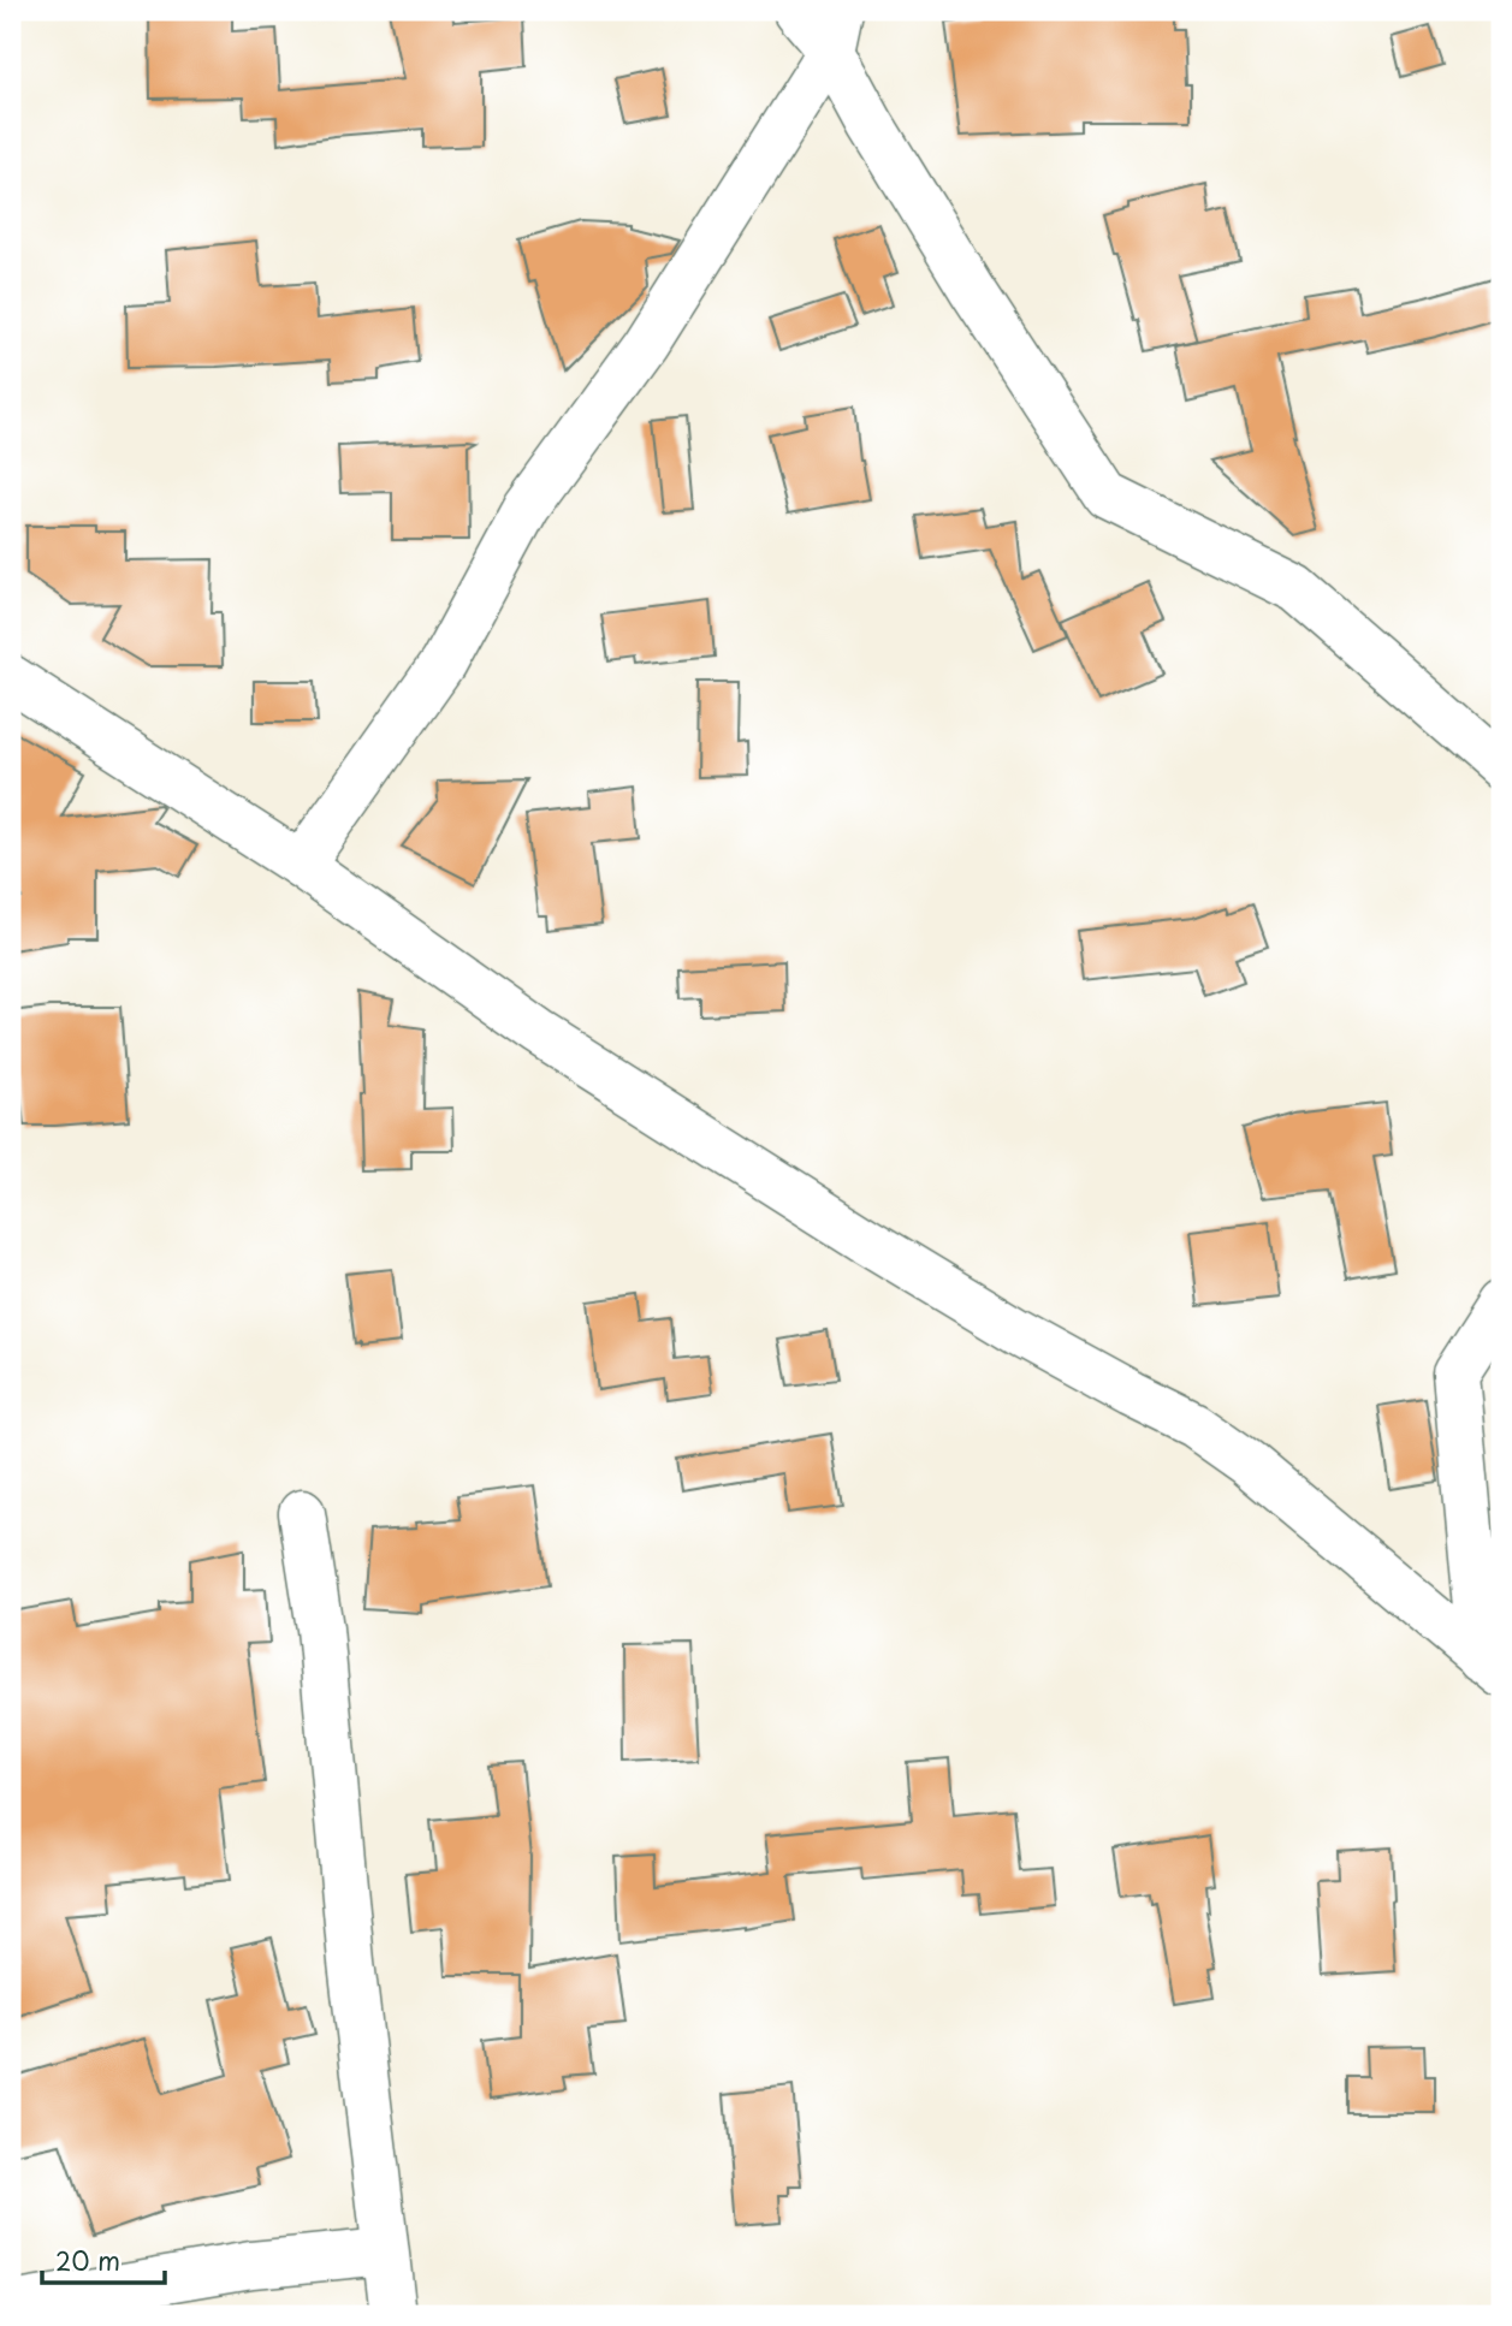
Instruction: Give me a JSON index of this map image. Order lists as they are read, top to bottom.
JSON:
{
  "scale_bar": "20 m"
}
